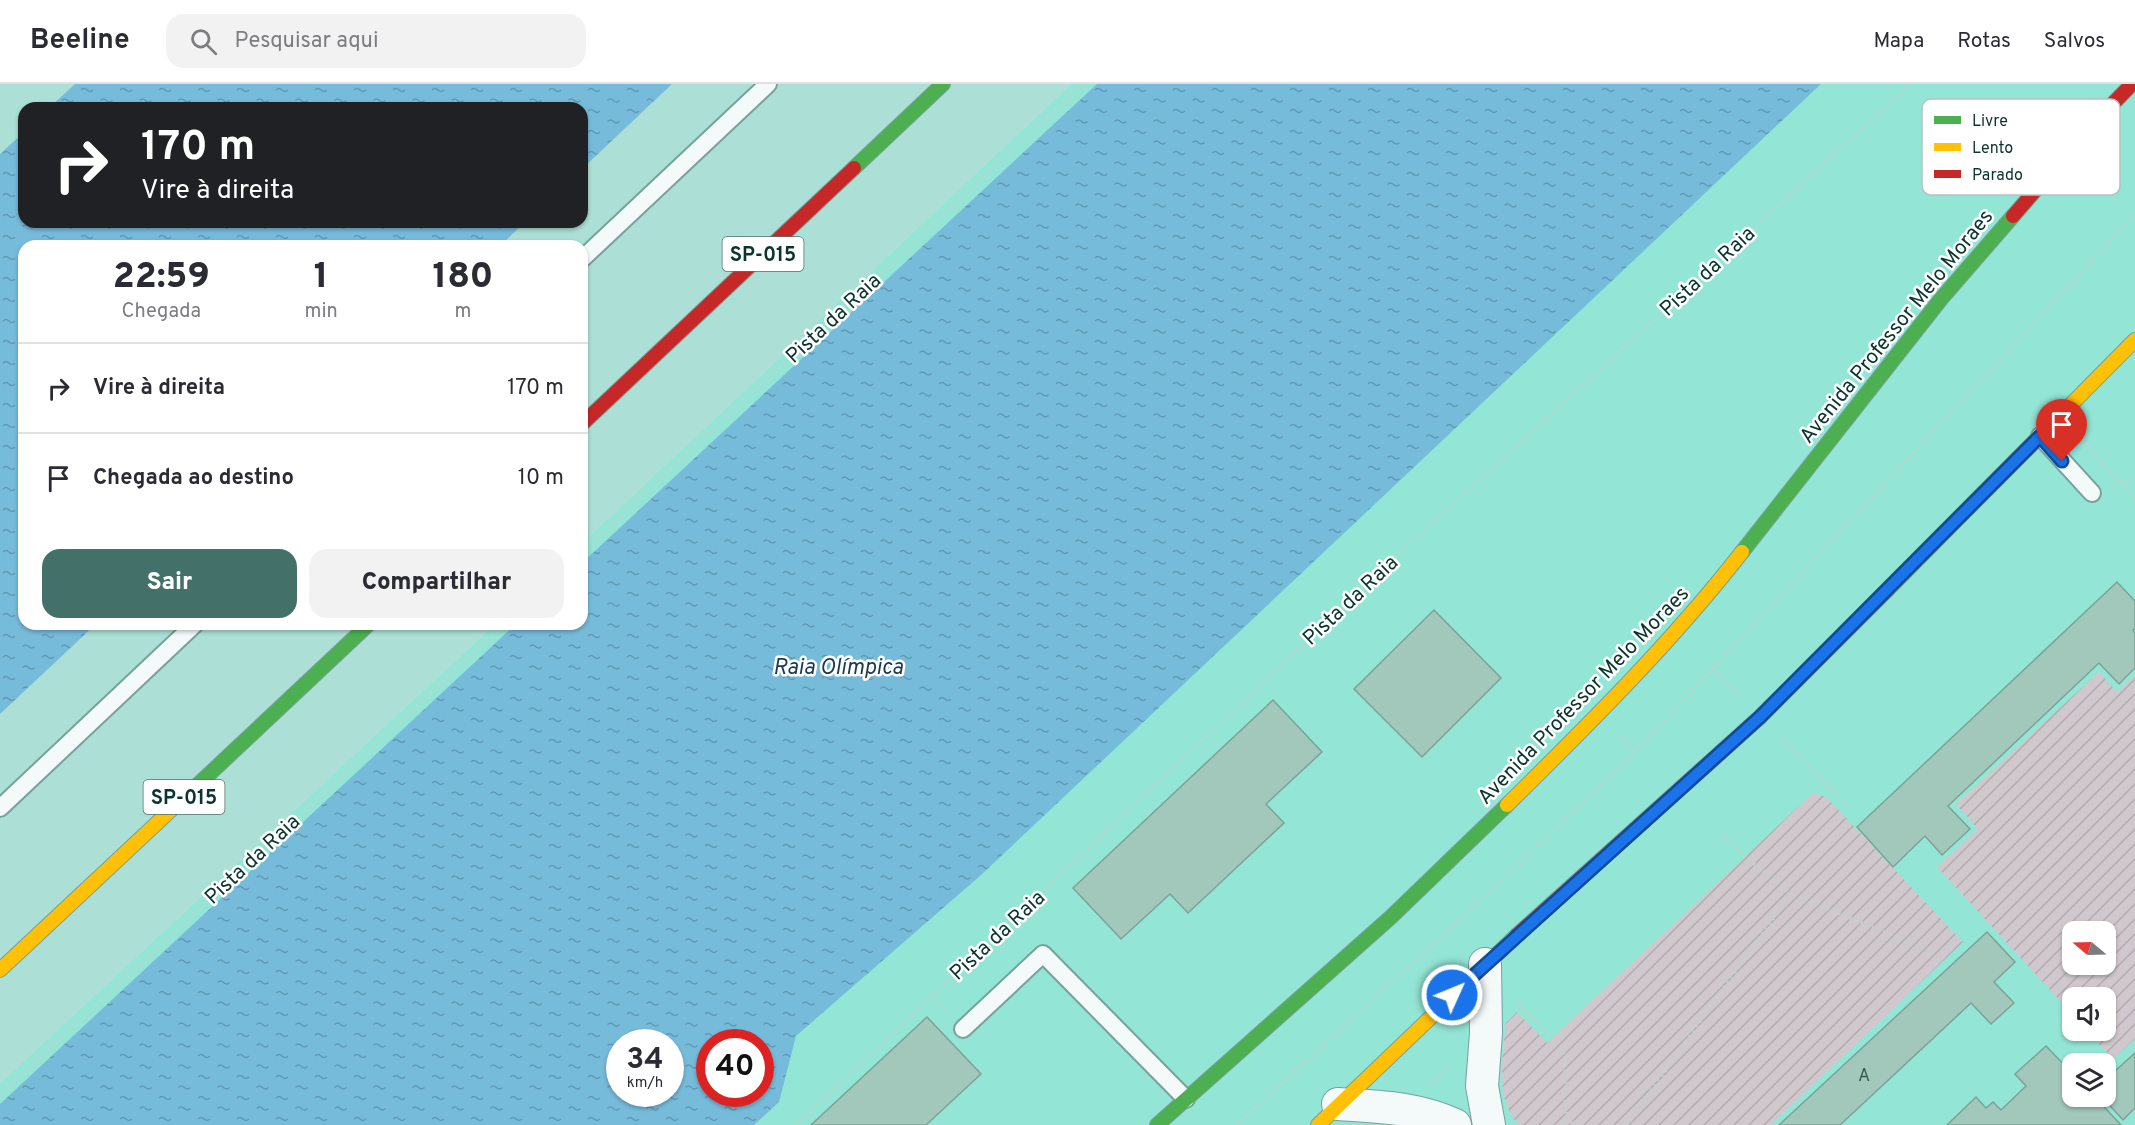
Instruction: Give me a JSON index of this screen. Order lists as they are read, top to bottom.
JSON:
{
  "streets": {
    "main road": ["SP-015", "Avenida Professor Melo Moraes"],
    "path": ["Pista da Raia"]
  },
  "water": ["Raia Olímpica"],
  "house_numbers": ["A"],
  "legend": ["Livre", "Lento", "Parado"],
  "north": "left",
  "page": {
    "header": "Beeline",
    "search": "Pesquisar aqui",
    "nav": ["Mapa", "Rotas", "Salvos"],
    "turn": ["170 m", "Vire à direita"],
    "eta": [
      "22:59",
      "Chegada",
      "1",
      "min",
      "180",
      "m"
    ],
    "list": [
      {
        "name": "Vire à direita",
        "value": "170 m"
      },
      {
        "name": "Chegada ao destino",
        "value": "10 m"
      }
    ],
    "buttons": ["Sair", "Compartilhar"],
    "speed": "34 km/h",
    "limit": "40"
  }
}
